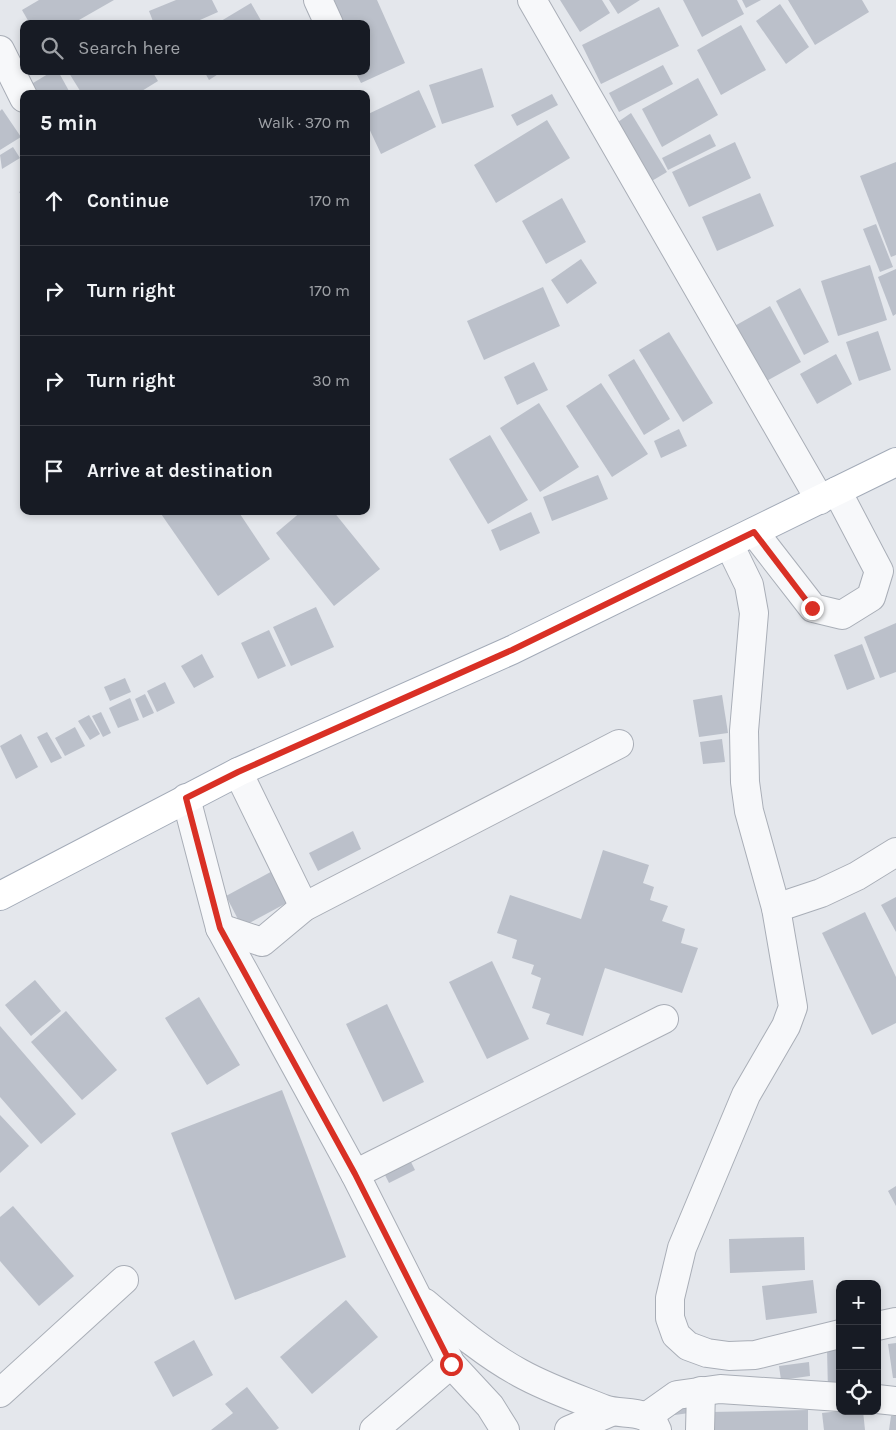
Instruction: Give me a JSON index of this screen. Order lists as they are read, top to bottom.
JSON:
{
  "page": {
    "search": "Search here",
    "heading": ["5 min", "Walk · 370 m"],
    "list": [
      ["Continue", "170 m"],
      ["Turn right", "170 m"],
      ["Turn right", "30 m"],
      "Arrive at destination"
    ],
    "map_buttons": ["+", "−"]
  }
}
